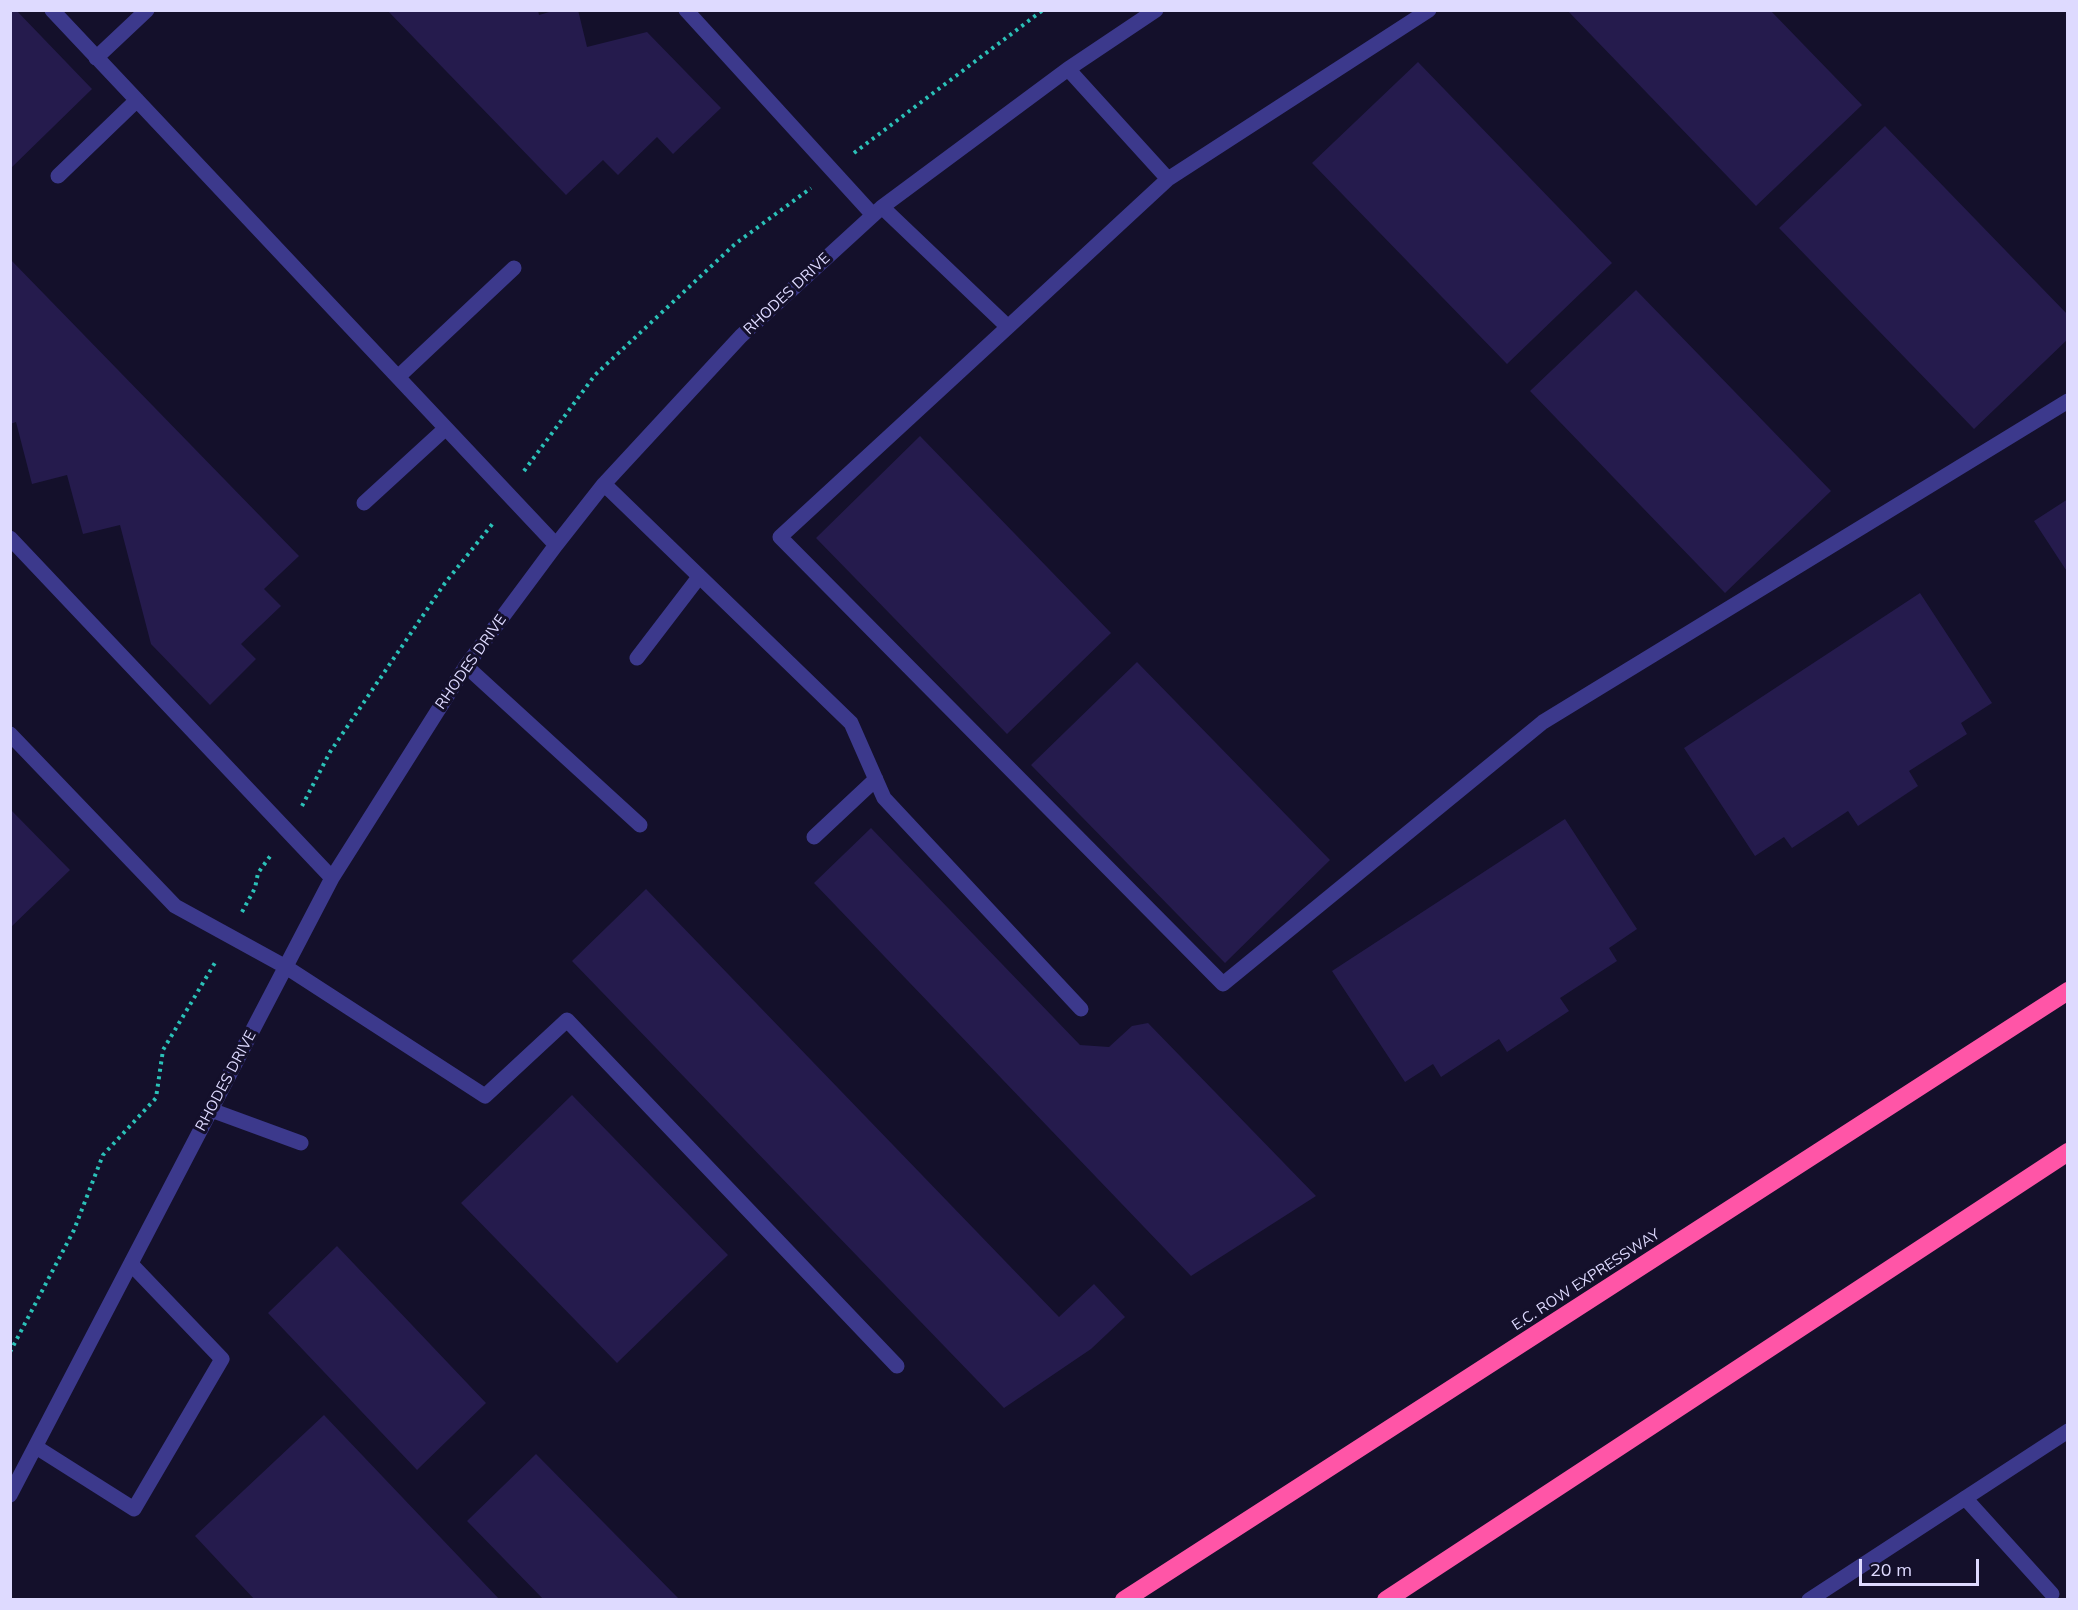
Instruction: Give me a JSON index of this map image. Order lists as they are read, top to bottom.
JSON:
{
  "streets": {
    "highway": ["E.C. ROW EXPRESSWAY"],
    "street": ["RHODES DRIVE"]
  },
  "scale_bar": "20 m"
}
